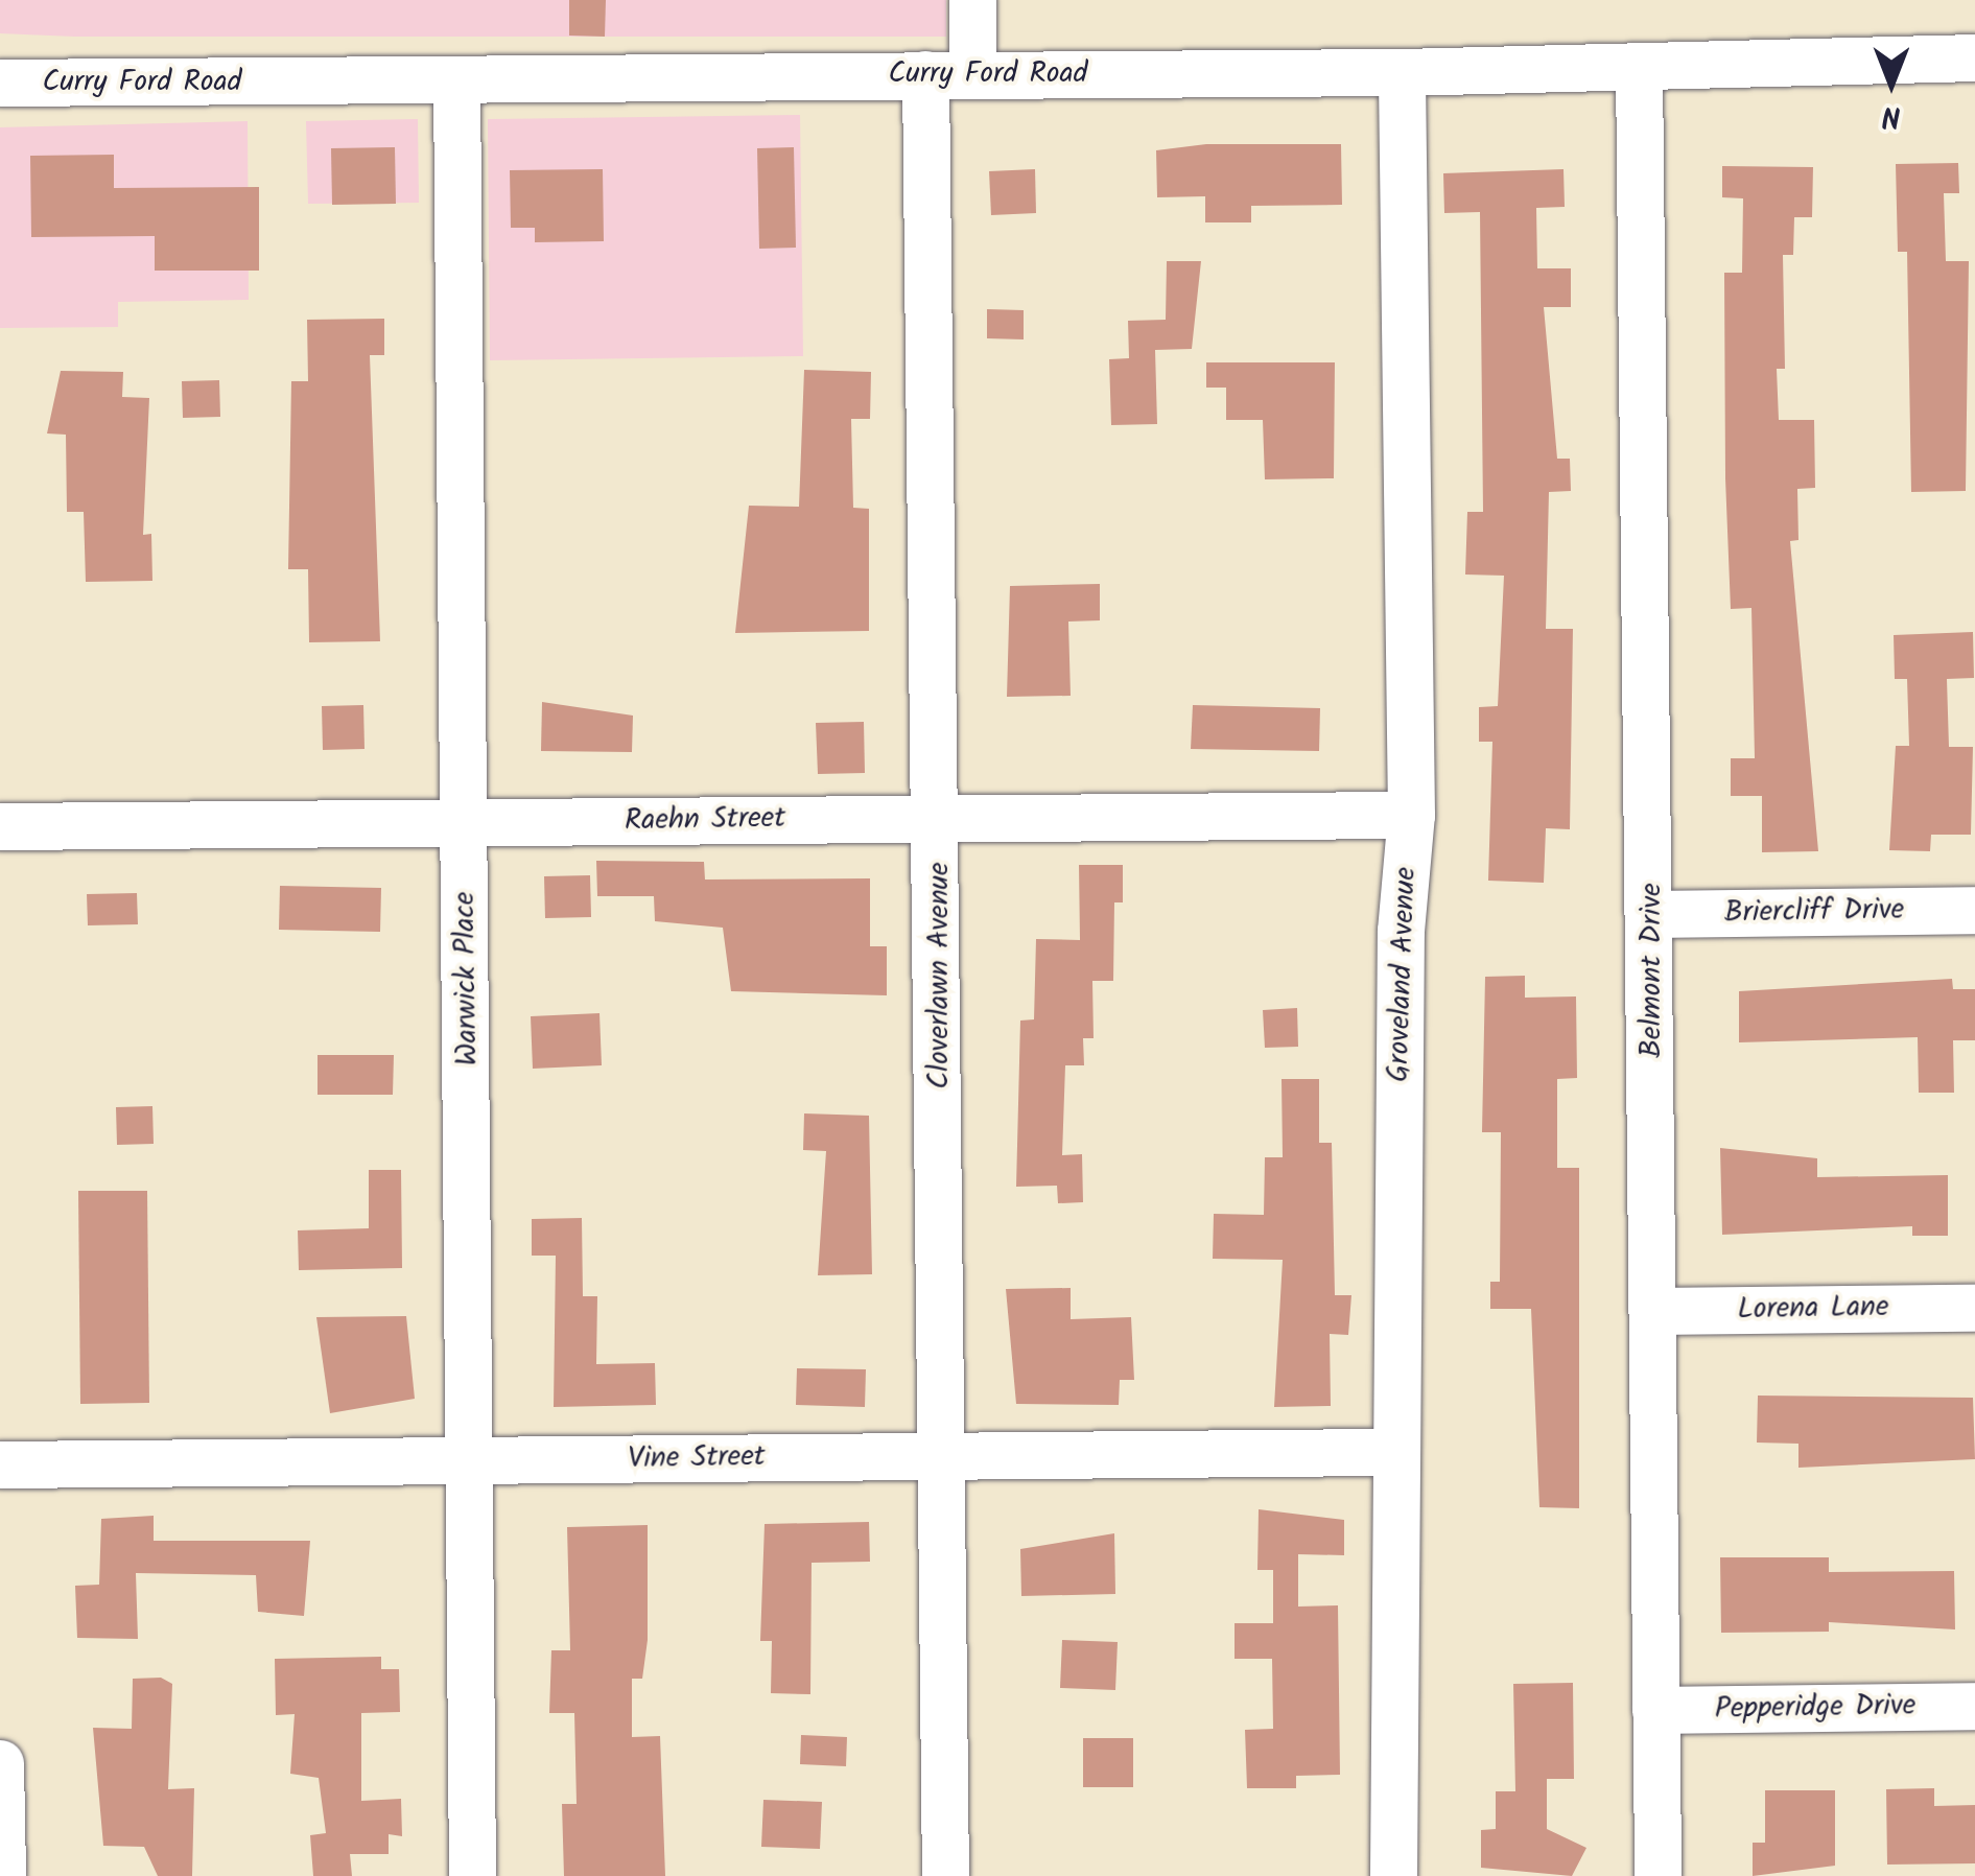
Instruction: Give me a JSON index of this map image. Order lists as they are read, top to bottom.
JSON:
{
  "streets": {
    "street": [
      "Curry Ford Road",
      "Raehn Street",
      "Briercliff Drive",
      "Belmont Drive",
      "Groveland Avenue",
      "Cloverlawn Avenue",
      "Warwick Place",
      "Lorena Lane",
      "Vine Street",
      "Pepperidge Drive"
    ]
  },
  "crossings": [
    ["Curry Ford Road", "Belmont Drive"],
    ["Curry Ford Road", "Groveland Avenue"],
    ["Curry Ford Road", "Cloverlawn Avenue"],
    ["Curry Ford Road", "Warwick Place"],
    ["Raehn Street", "Groveland Avenue"],
    ["Raehn Street", "Cloverlawn Avenue"],
    ["Raehn Street", "Warwick Place"],
    ["Briercliff Drive", "Belmont Drive"],
    ["Belmont Drive", "Lorena Lane"],
    ["Belmont Drive", "Pepperidge Drive"],
    ["Groveland Avenue", "Vine Street"],
    ["Cloverlawn Avenue", "Vine Street"],
    ["Warwick Place", "Vine Street"]
  ],
  "north": "bottom"
}
